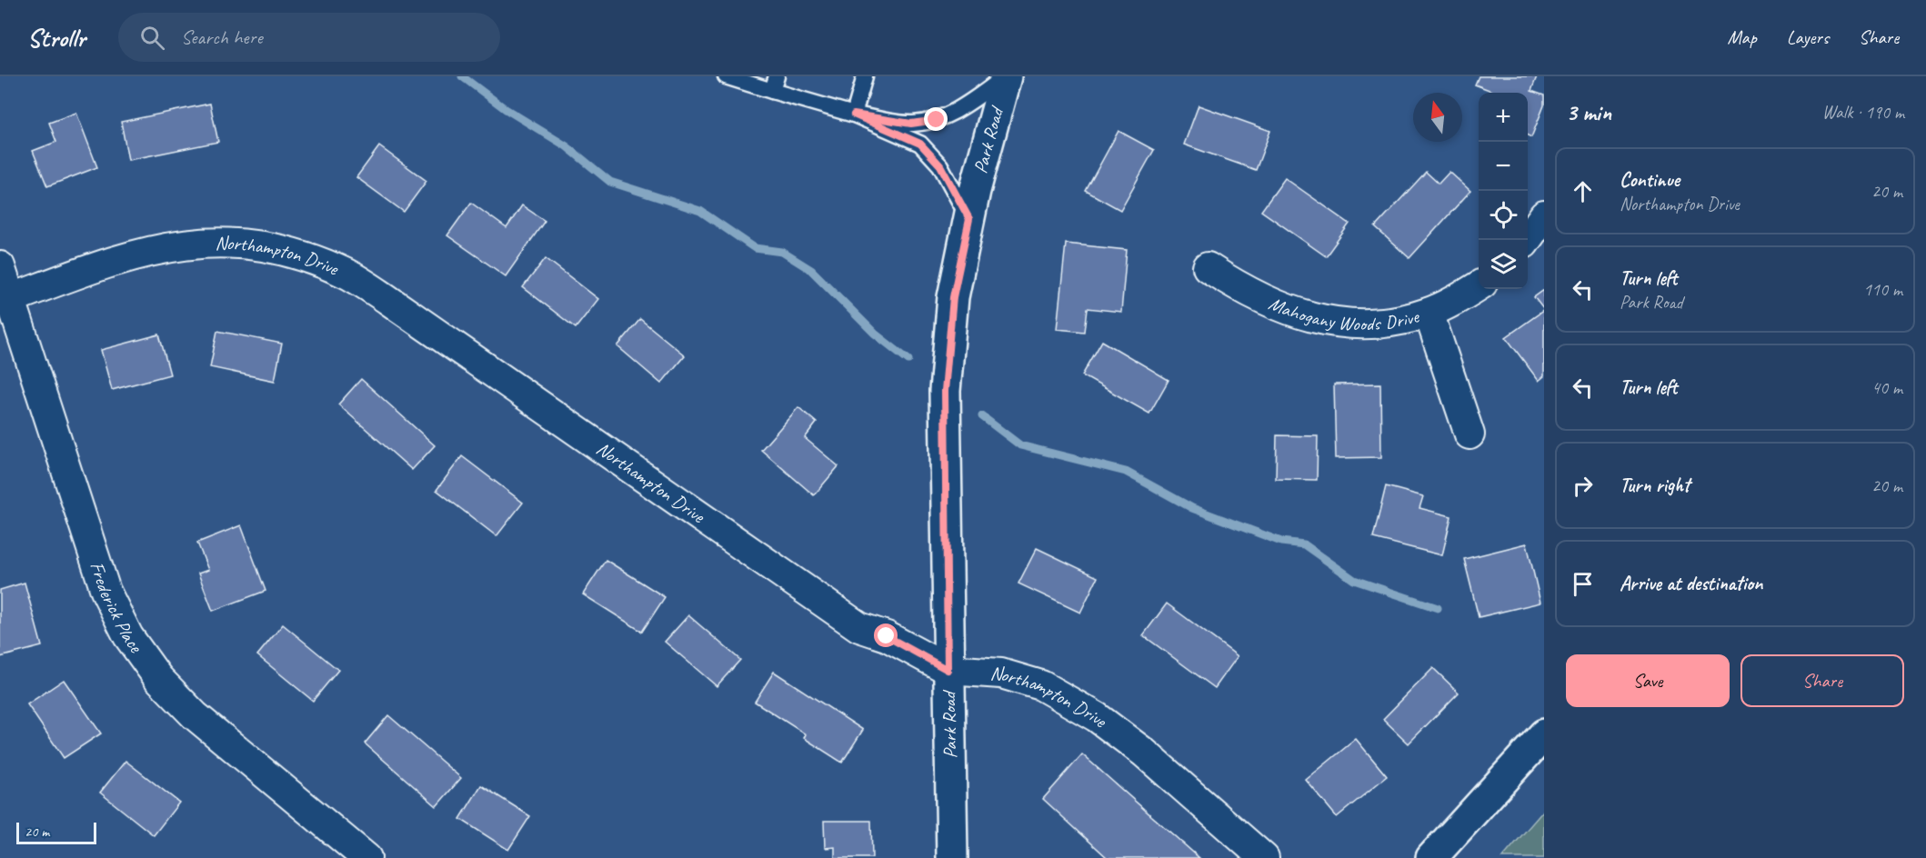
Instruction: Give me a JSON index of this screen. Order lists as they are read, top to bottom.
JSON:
{
  "streets": {
    "main road": ["Park Road"],
    "street": ["Northampton Drive", "Mahogany Woods Drive", "Frederick Place"]
  },
  "crossings": [
    ["Park Road", "Northampton Drive"],
    ["Northampton Drive", "Frederick Place"]
  ],
  "scale_bar": "20 m",
  "north": "top",
  "page": {
    "header": "Strollr",
    "search": "Search here",
    "nav": ["Map", "Layers", "Share"],
    "heading": ["3 min", "Walk · 190 m"],
    "map_buttons": ["+", "−"],
    "list": [
      ["Continue", "Northampton Drive", "20 m"],
      ["Turn left", "Park Road", "110 m"],
      ["Turn left", "40 m"],
      ["Turn right", "20 m"],
      "Arrive at destination"
    ],
    "buttons": ["Save", "Share"],
    "scale": "20 m"
  }
}
